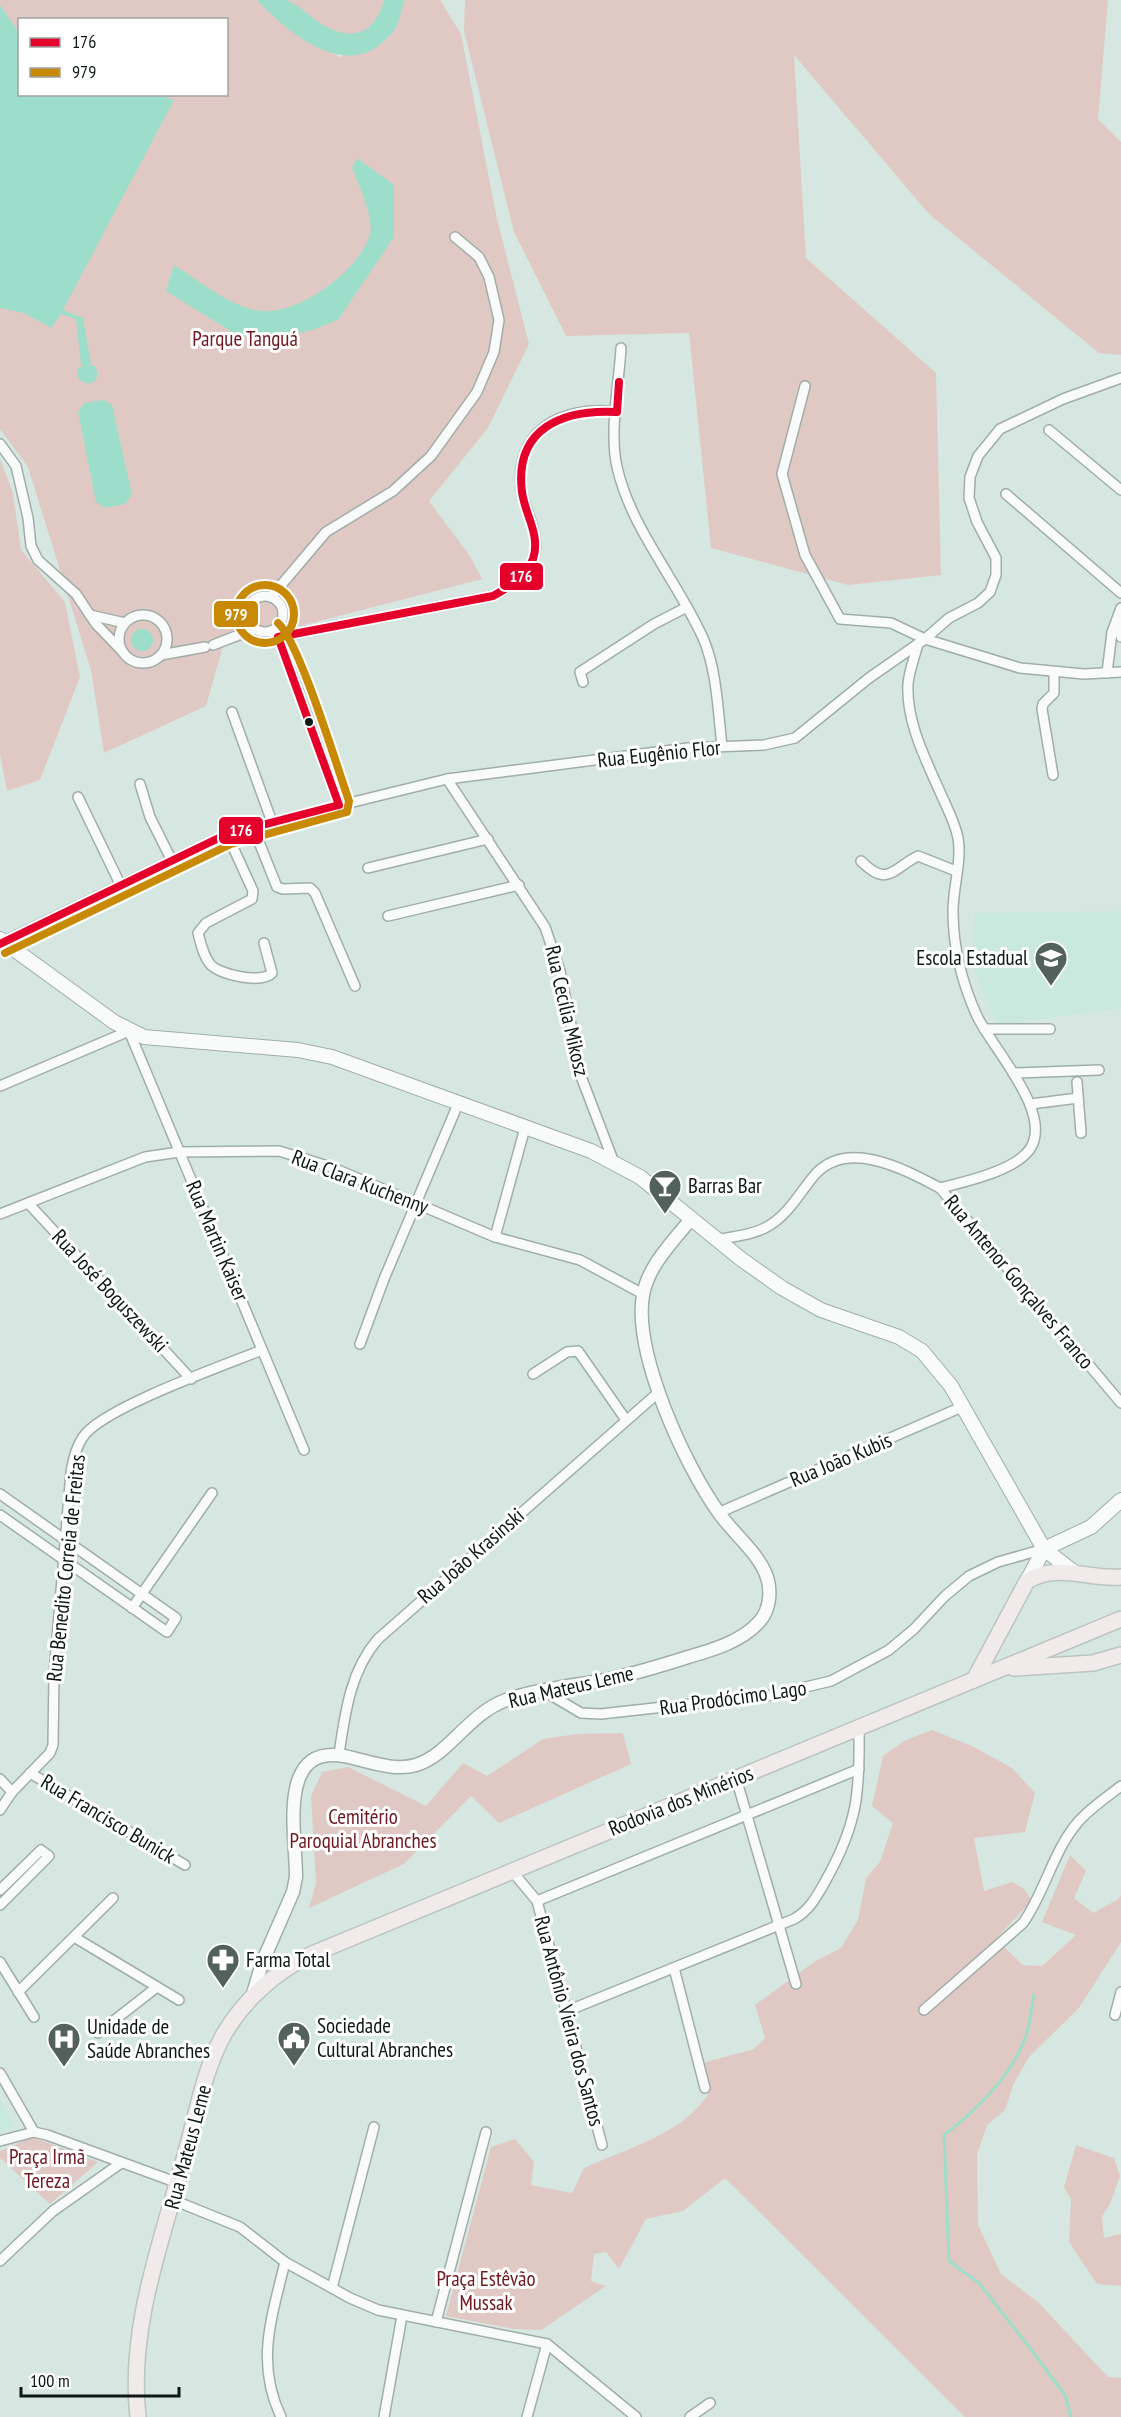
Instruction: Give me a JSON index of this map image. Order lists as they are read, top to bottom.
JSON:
{
  "streets": {
    "main road": ["Rua Mateus Leme", "Rua Prodócimo Lago", "Rodovia dos Minérios"],
    "street": [
      "Rua Eugênio Flor",
      "Rua Cecília Mikosz",
      "Rua Clara Kuchenny",
      "Rua Martin Kaiser",
      "Rua Antenor Gonçalves Franco",
      "Rua José Boguszewski",
      "Rua João Kubis",
      "Rua João Krasinski",
      "Rua Benedito Correia de Freitas",
      "Rua Francisco Bunick",
      "Rua Antônio Vieira dos Santos"
    ]
  },
  "crossings": [
    ["Rua Eugênio Flor", "Rua Cecília Mikosz"],
    ["Rua Clara Kuchenny", "Rua Martin Kaiser"],
    ["Rua Clara Kuchenny", "Rua José Boguszewski"],
    ["Rua Clara Kuchenny", "Rua Mateus Leme"],
    ["Rua Martin Kaiser", "Rua Benedito Correia de Freitas"],
    ["Rua José Boguszewski", "Rua Benedito Correia de Freitas"],
    ["Rua João Kubis", "Rua Mateus Leme"],
    ["Rua João Krasinski", "Rua Mateus Leme"],
    ["Rua Benedito Correia de Freitas", "Rua Francisco Bunick"],
    ["Rua Mateus Leme", "Rua Prodócimo Lago"],
    ["Rua Mateus Leme", "Rodovia dos Minérios"],
    ["Rodovia dos Minérios", "Rua Antônio Vieira dos Santos"]
  ],
  "parks": [
    "Parque Tanguá",
    "Cemitério Paroquial Abranches",
    "Praça Irmã Tereza",
    "Praça Estêvão Mussak"
  ],
  "places": {
    "school or university": ["Escola Estadual"],
    "bar": ["Barras Bar"],
    "pharmacy": ["Farma Total"],
    "public building": ["Sociedade Cultural Abranches"],
    "hospital": ["Unidade de Saúde Abranches"]
  },
  "lines": ["transit line 176", "transit line 979"],
  "legend": ["176", "979"],
  "scale_bar": "100 m"
}
